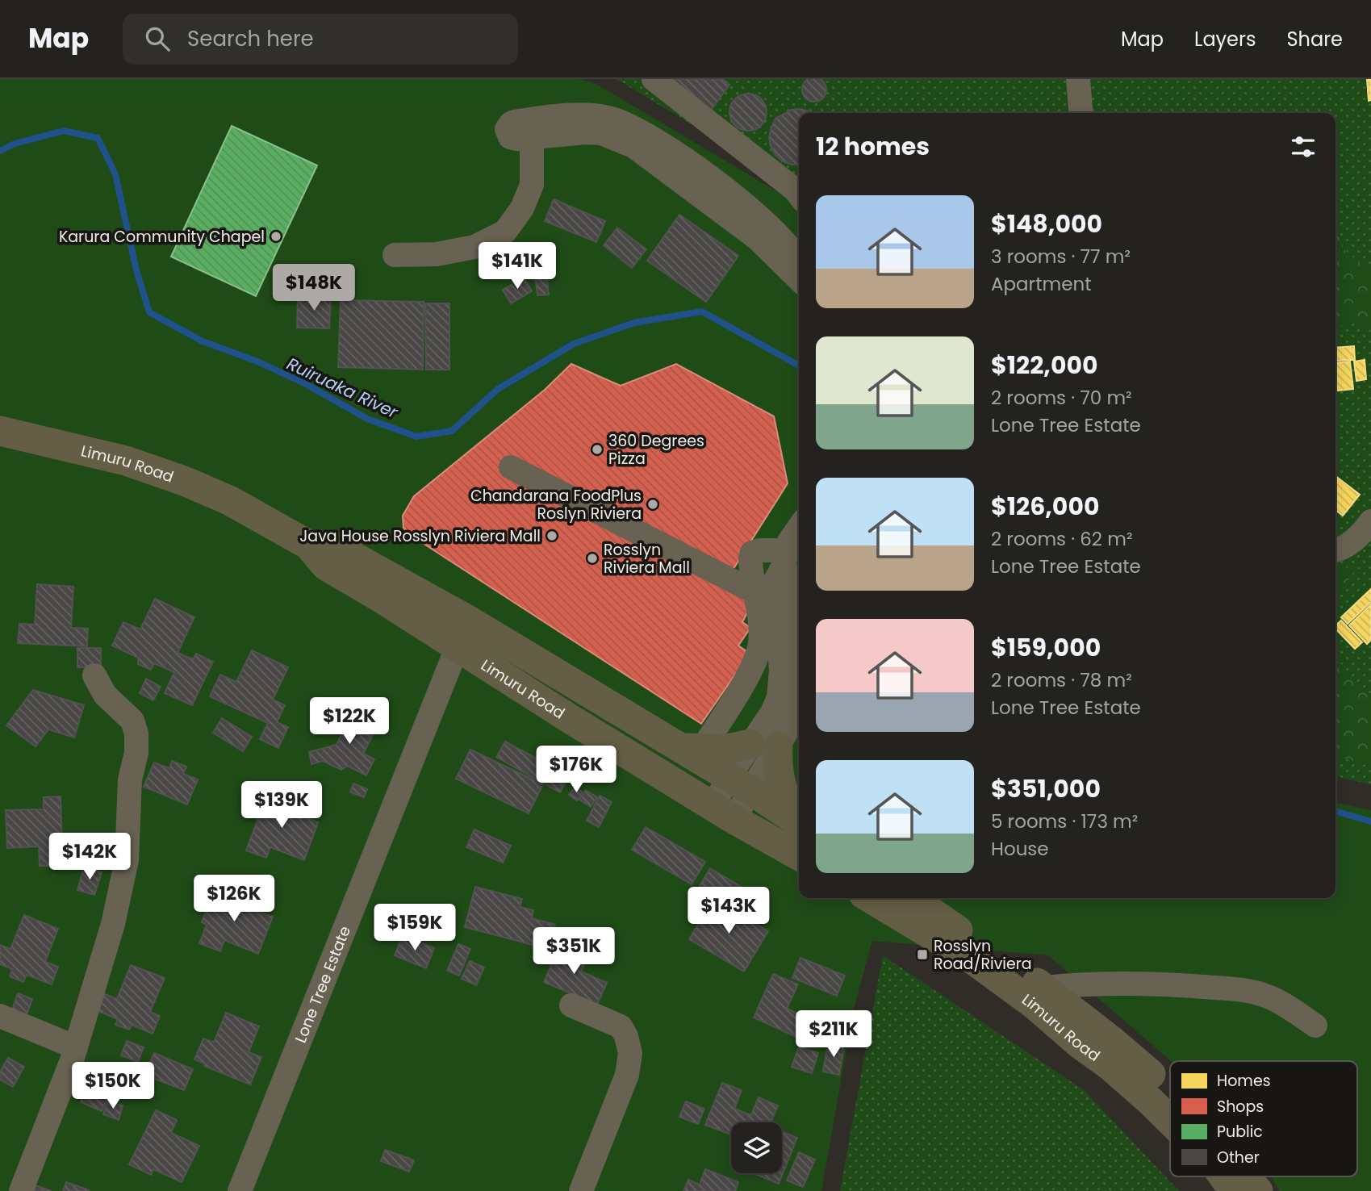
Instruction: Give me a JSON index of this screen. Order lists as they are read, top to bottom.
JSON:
{
  "streets": {
    "main road": ["Limuru Road"],
    "street": ["Lone Tree Estate"]
  },
  "crossings": [
    ["Limuru Road", "Lone Tree Estate"]
  ],
  "water": ["Ruiruaka River"],
  "places": {
    "other": [
      "Karura Community Chapel",
      "360 Degrees Pizza",
      "Chandarana FoodPlus Roslyn Riviera",
      "Java House Rosslyn Riviera Mall",
      "Rosslyn Riviera Mall"
    ],
    "transit": ["Rosslyn Road/Riviera"]
  },
  "legend": [
    "Homes",
    "Shops",
    "Public",
    "Other"
  ],
  "page": {
    "header": "Map",
    "search": "Search here",
    "nav": ["Map", "Layers", "Share"],
    "heading": "12 homes",
    "list": [
      {
        "name": "$148,000",
        "note": "3 rooms · 77 m² · Apartment"
      },
      {
        "name": "$122,000",
        "note": "2 rooms · 70 m² · Lone Tree Estate"
      },
      {
        "name": "$126,000",
        "note": "2 rooms · 62 m² · Lone Tree Estate"
      },
      {
        "name": "$159,000",
        "note": "2 rooms · 78 m² · Lone Tree Estate"
      },
      {
        "name": "$351,000",
        "note": "5 rooms · 173 m² · House"
      }
    ],
    "price": [
      "$141K",
      "$148K",
      "$122K",
      "$176K",
      "$139K",
      "$142K",
      "$126K",
      "$143K",
      "$159K",
      "$351K",
      "$211K",
      "$150K"
    ]
  }
}
